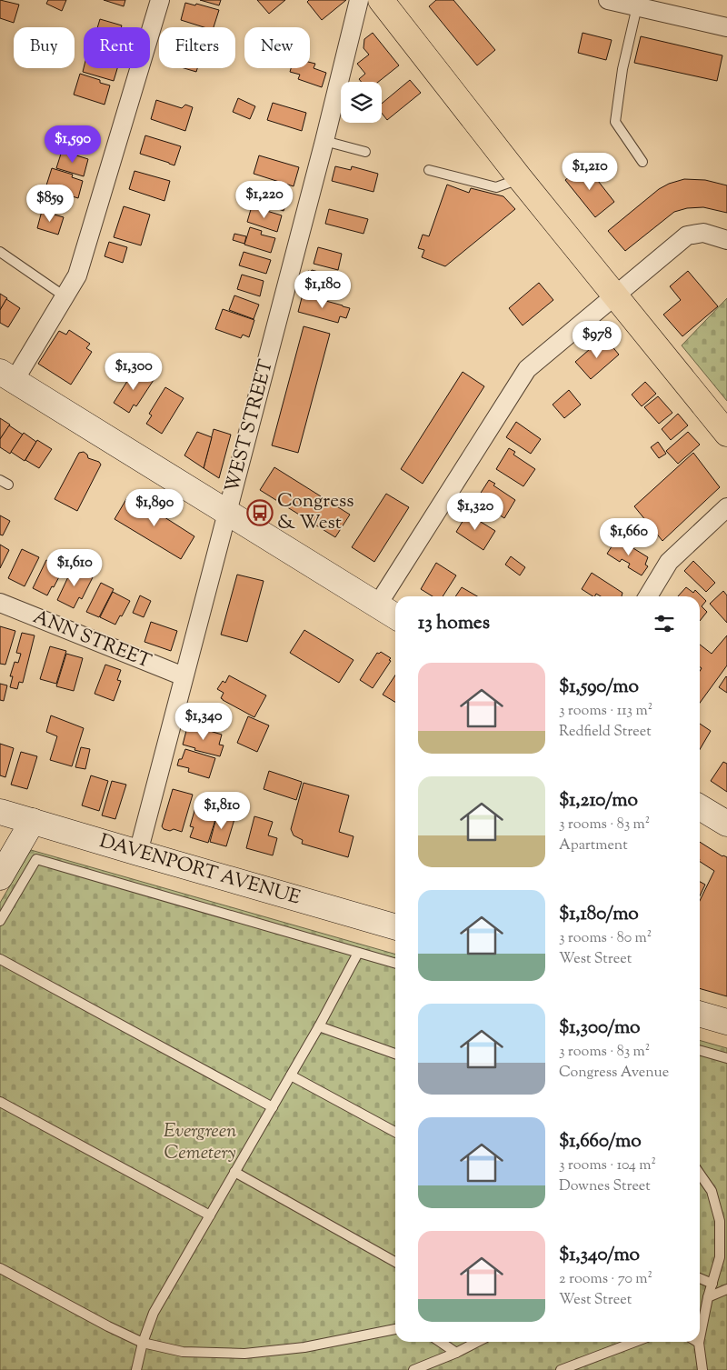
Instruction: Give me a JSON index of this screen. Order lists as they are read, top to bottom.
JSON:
{
  "streets": {
    "main road": ["DAVENPORT AVENUE"],
    "street": ["WEST STREET", "ANN STREET"]
  },
  "crossings": [
    ["WEST STREET", "ANN STREET"],
    ["WEST STREET", "DAVENPORT AVENUE"]
  ],
  "parks": ["Evergreen Cemetery"],
  "places": {
    "bus stop": ["Congress & West"]
  },
  "page": {
    "chip": [
      "Buy",
      "Rent",
      "Filters",
      "New"
    ],
    "price": [
      "$1,590",
      "$1,210",
      "$1,220",
      "$859",
      "$1,180",
      "$978",
      "$1,300",
      "$1,890",
      "$1,320",
      "$1,660",
      "$1,610",
      "$1,340",
      "$1,810"
    ],
    "heading": "13 homes",
    "list": [
      {
        "name": "$1,590/mo",
        "note": "3 rooms · 113 m² · Redfield Street"
      },
      {
        "name": "$1,210/mo",
        "note": "3 rooms · 83 m² · Apartment"
      },
      {
        "name": "$1,180/mo",
        "note": "3 rooms · 80 m² · West Street"
      },
      {
        "name": "$1,300/mo",
        "note": "3 rooms · 83 m² · Congress Avenue"
      },
      {
        "name": "$1,660/mo",
        "note": "3 rooms · 104 m² · Downes Street"
      },
      {
        "name": "$1,340/mo",
        "note": "2 rooms · 70 m² · West Street"
      }
    ]
  }
}
